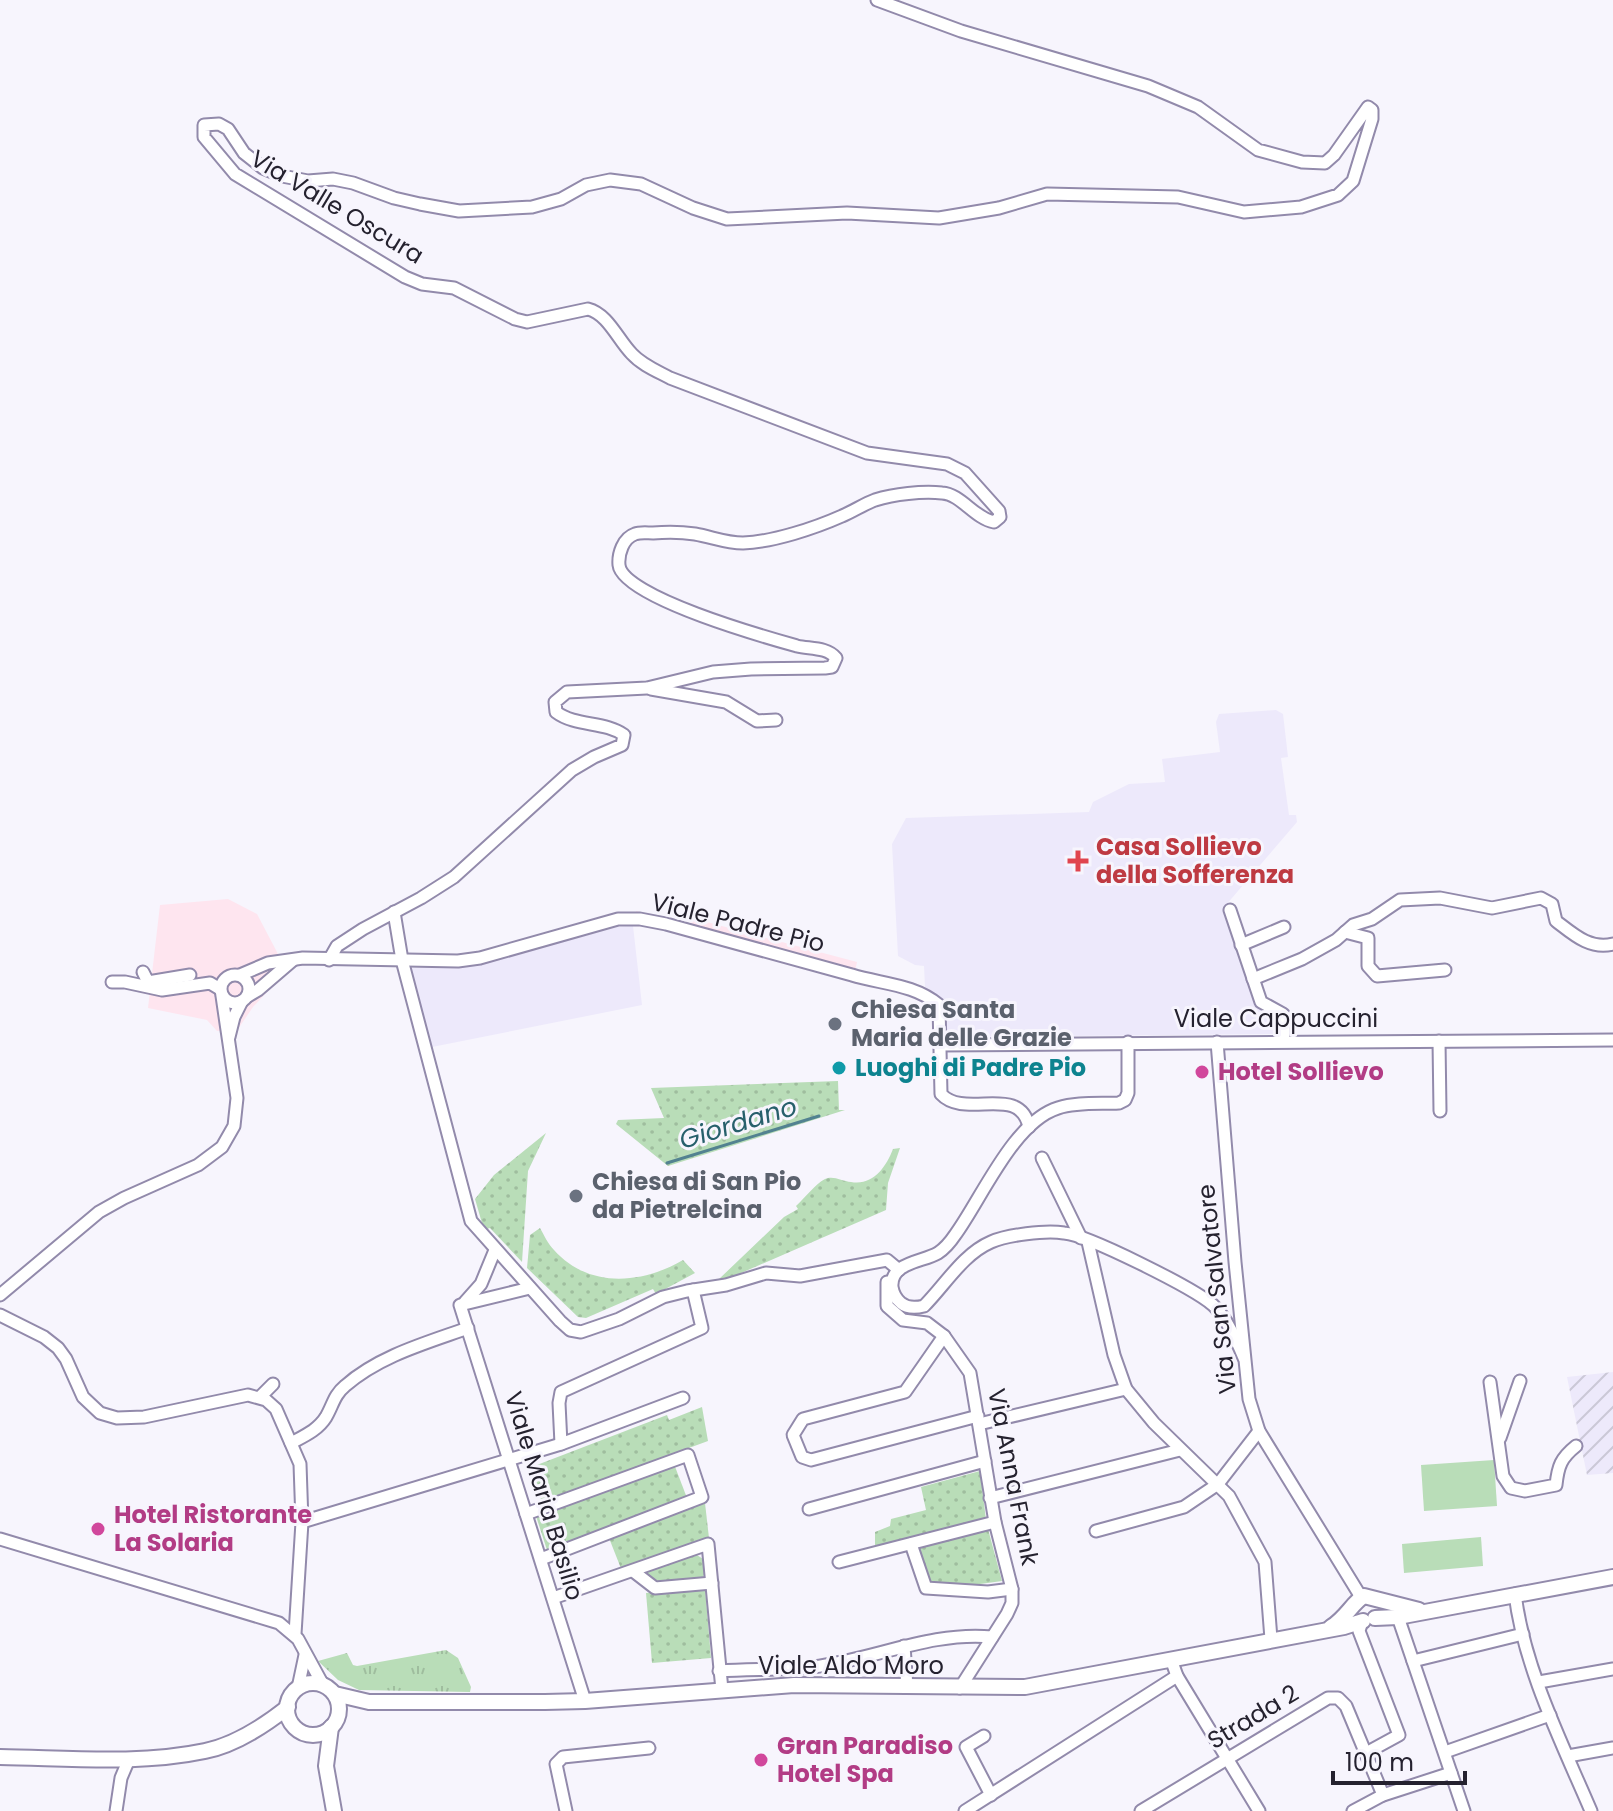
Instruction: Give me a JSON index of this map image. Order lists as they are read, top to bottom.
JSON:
{
  "streets": {
    "main road": ["Viale Aldo Moro"],
    "street": [
      "Via Valle Oscura",
      "Viale Padre Pio",
      "Viale Cappuccini",
      "Via San Salvatore",
      "Via Anna Frank",
      "Viale Maria Basilio",
      "Strada 2"
    ]
  },
  "crossings": [
    ["Via Valle Oscura", "Viale Padre Pio"],
    ["Viale Padre Pio", "Viale Cappuccini"],
    ["Viale Cappuccini", "Via San Salvatore"],
    ["Via San Salvatore", "Viale Aldo Moro"],
    ["Via Anna Frank", "Viale Aldo Moro"],
    ["Viale Maria Basilio", "Viale Aldo Moro"]
  ],
  "water": ["Giordano"],
  "places": {
    "health": ["Casa Sollievo della Sofferenza"],
    "other": [
      "Chiesa Santa Maria delle Grazie",
      "Luoghi di Padre Pio",
      "Hotel Sollievo",
      "Chiesa di San Pio da Pietrelcina",
      "Hotel Ristorante La Solaria",
      "Gran Paradiso Hotel Spa"
    ]
  },
  "scale_bar": "100 m"
}
